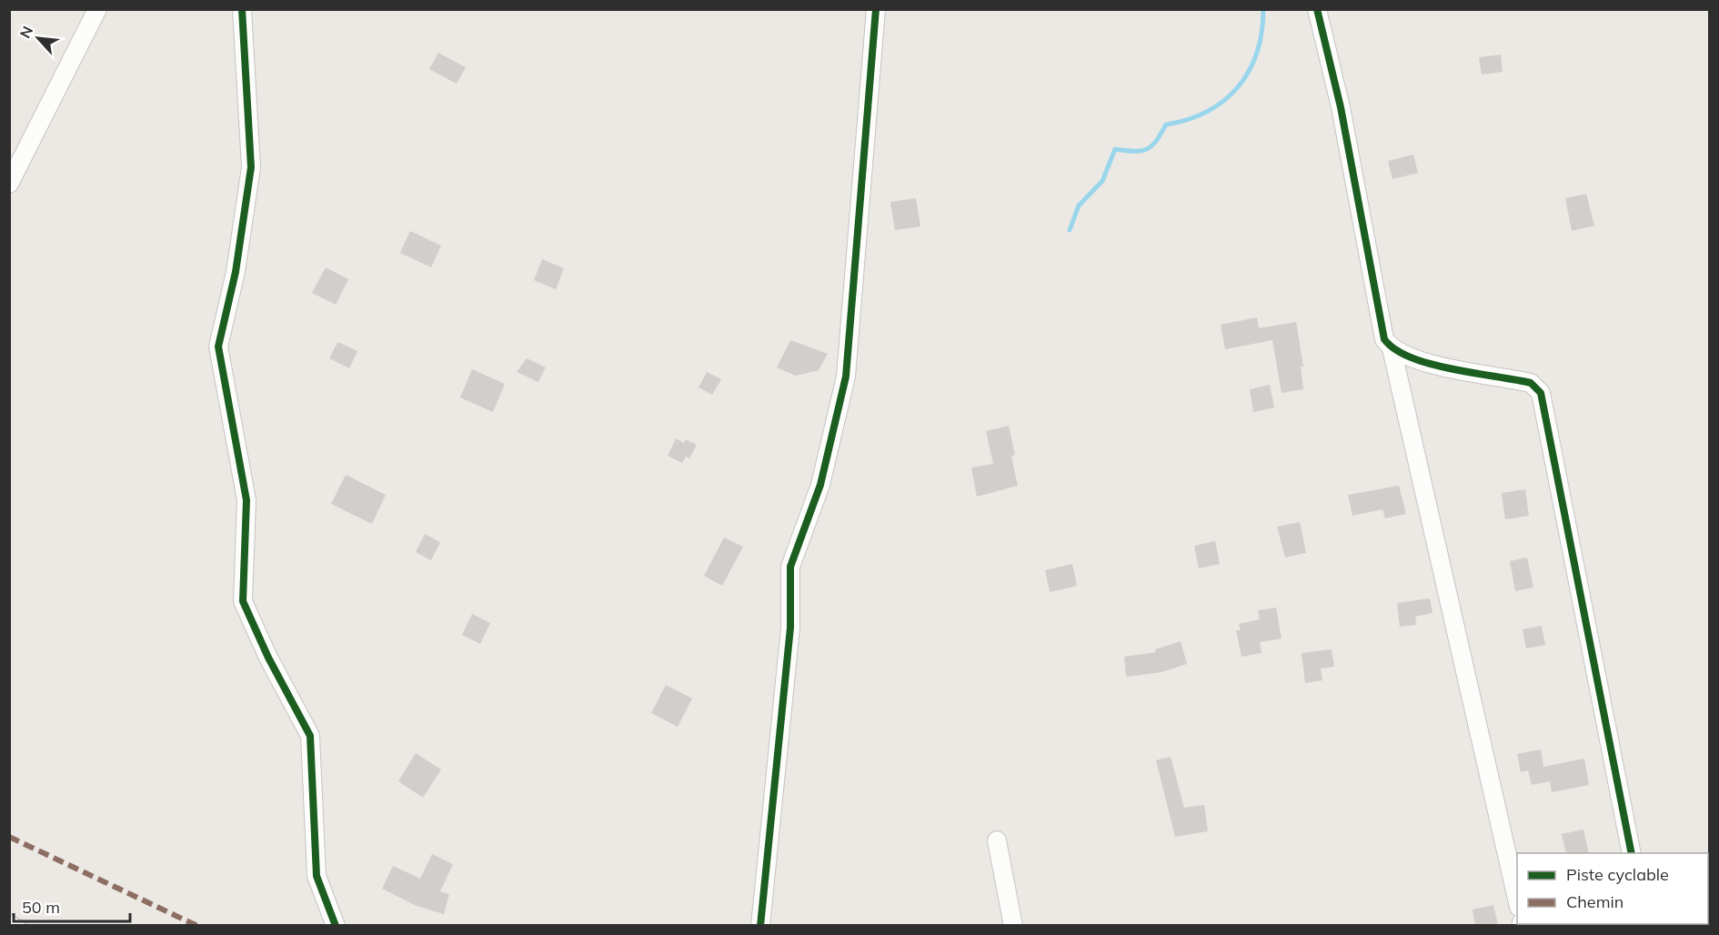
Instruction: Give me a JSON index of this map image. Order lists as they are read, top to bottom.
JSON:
{
  "legend": ["Piste cyclable", "Chemin"],
  "scale_bar": "50 m",
  "north": "top left"
}
